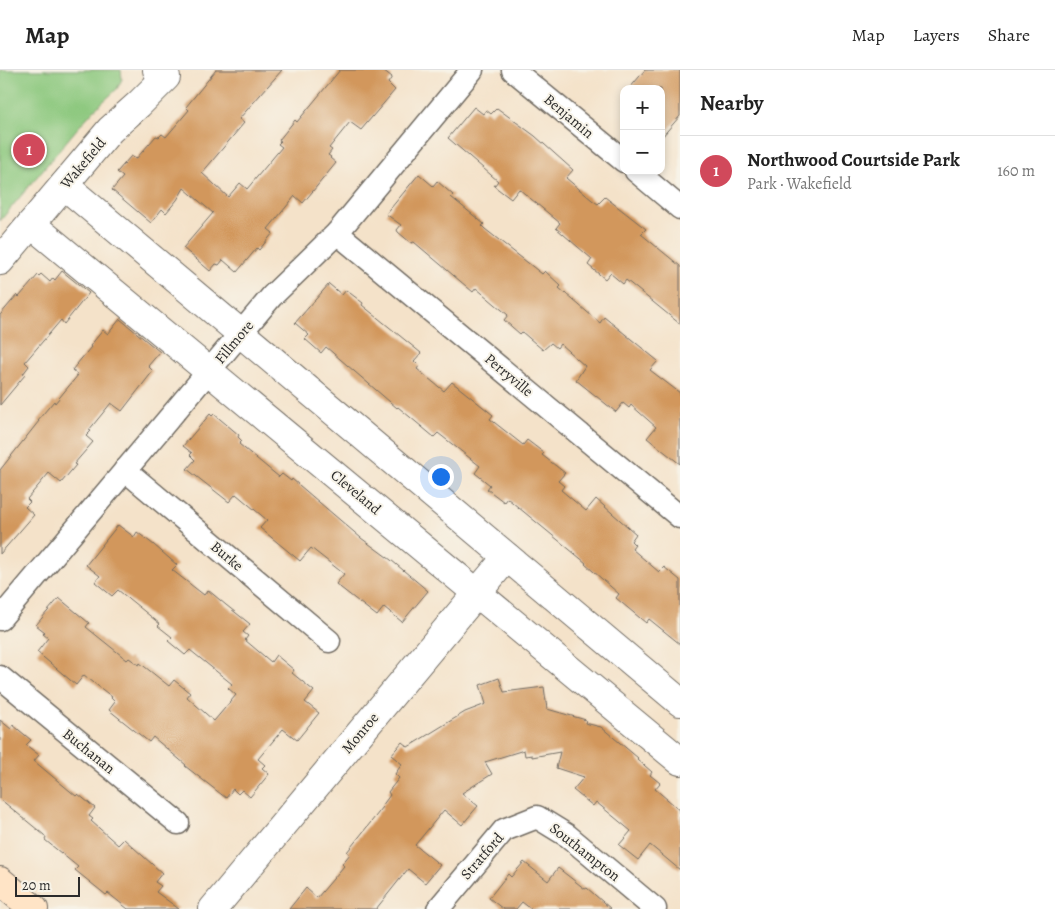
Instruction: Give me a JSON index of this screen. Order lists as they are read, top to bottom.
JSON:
{
  "streets": {
    "street": [
      "Benjamin",
      "Wakefield",
      "Fillmore",
      "Perryville",
      "Cleveland",
      "Burke",
      "Monroe",
      "Buchanan",
      "Southampton",
      "Stratford"
    ]
  },
  "crossings": [
    ["Wakefield", "Cleveland"],
    ["Fillmore", "Perryville"],
    ["Fillmore", "Cleveland"],
    ["Fillmore", "Burke"],
    ["Cleveland", "Monroe"],
    ["Southampton", "Stratford"]
  ],
  "scale_bar": "20 m",
  "page": {
    "header": "Map",
    "nav": ["Map", "Layers", "Share"],
    "heading": "Nearby",
    "map_buttons": ["+", "−"],
    "pins": "1",
    "list": [
      {
        "mark": "1",
        "name": "Northwood Courtside Park",
        "note": "Park · Wakefield",
        "value": "160 m"
      }
    ],
    "scale": "20 m"
  }
}
